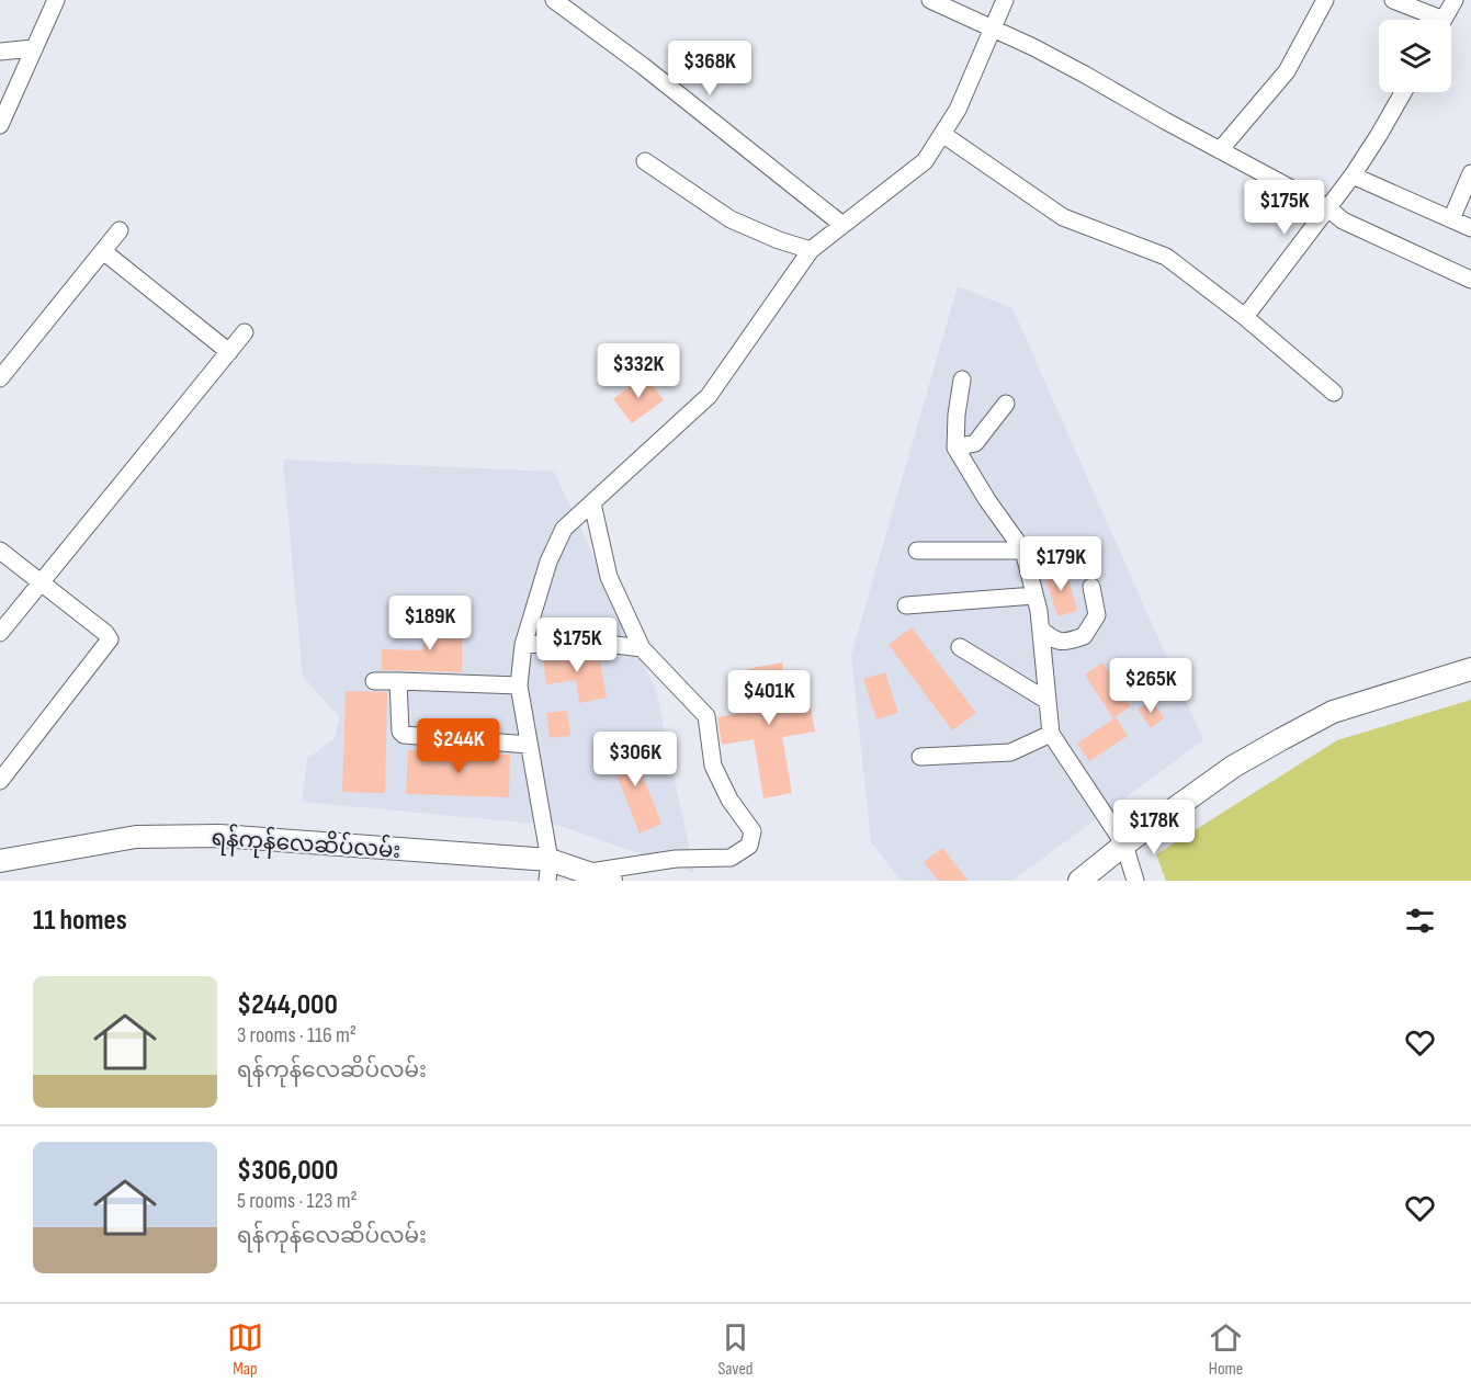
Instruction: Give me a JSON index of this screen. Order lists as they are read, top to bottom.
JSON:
{
  "streets": {
    "main road": ["ရန်ကုန်လေဆိပ်လမ်း"]
  },
  "page": {
    "price": [
      "$368K",
      "$175K",
      "$332K",
      "$179K",
      "$189K",
      "$175K",
      "$265K",
      "$401K",
      "$244K",
      "$306K",
      "$178K"
    ],
    "heading": "11 homes",
    "list": [
      {
        "name": "$244,000",
        "note": "3 rooms · 116 m² · ရန်ကုန်လေဆိပ်လမ်း"
      },
      {
        "name": "$306,000",
        "note": "5 rooms · 123 m² · ရန်ကုန်လေဆိပ်လမ်း"
      }
    ],
    "tabs": ["Map", "Saved", "Home"]
  }
}
